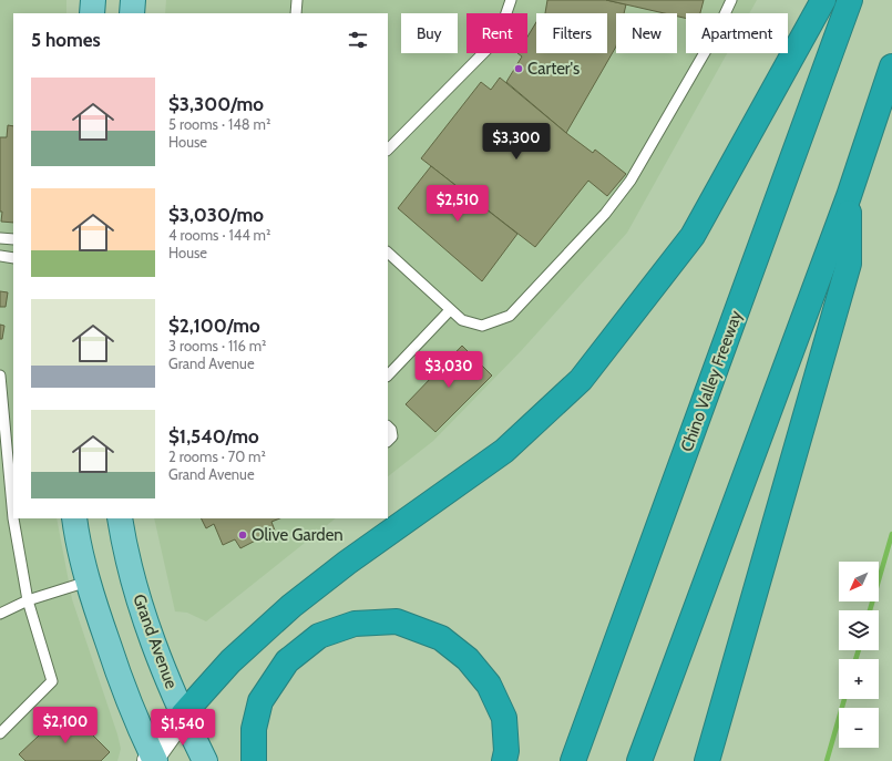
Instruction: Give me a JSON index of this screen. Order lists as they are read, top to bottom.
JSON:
{
  "streets": {
    "highway": ["Chino Valley Freeway"],
    "main road": ["Grand Avenue"]
  },
  "places": ["Carter's", "Olive Garden"],
  "north": "bottom left",
  "page": {
    "chip": [
      "Buy",
      "Rent",
      "Filters",
      "New",
      "Apartment"
    ],
    "heading": "5 homes",
    "list": [
      {
        "name": "$3,300/mo",
        "note": "5 rooms · 148 m² · House"
      },
      {
        "name": "$3,030/mo",
        "note": "4 rooms · 144 m² · House"
      },
      {
        "name": "$2,100/mo",
        "note": "3 rooms · 116 m² · Grand Avenue"
      },
      {
        "name": "$1,540/mo",
        "note": "2 rooms · 70 m² · Grand Avenue"
      }
    ],
    "price": [
      "$3,300",
      "$2,510",
      "$3,030",
      "$2,100",
      "$1,540"
    ],
    "map_buttons": ["+", "−"]
  }
}
